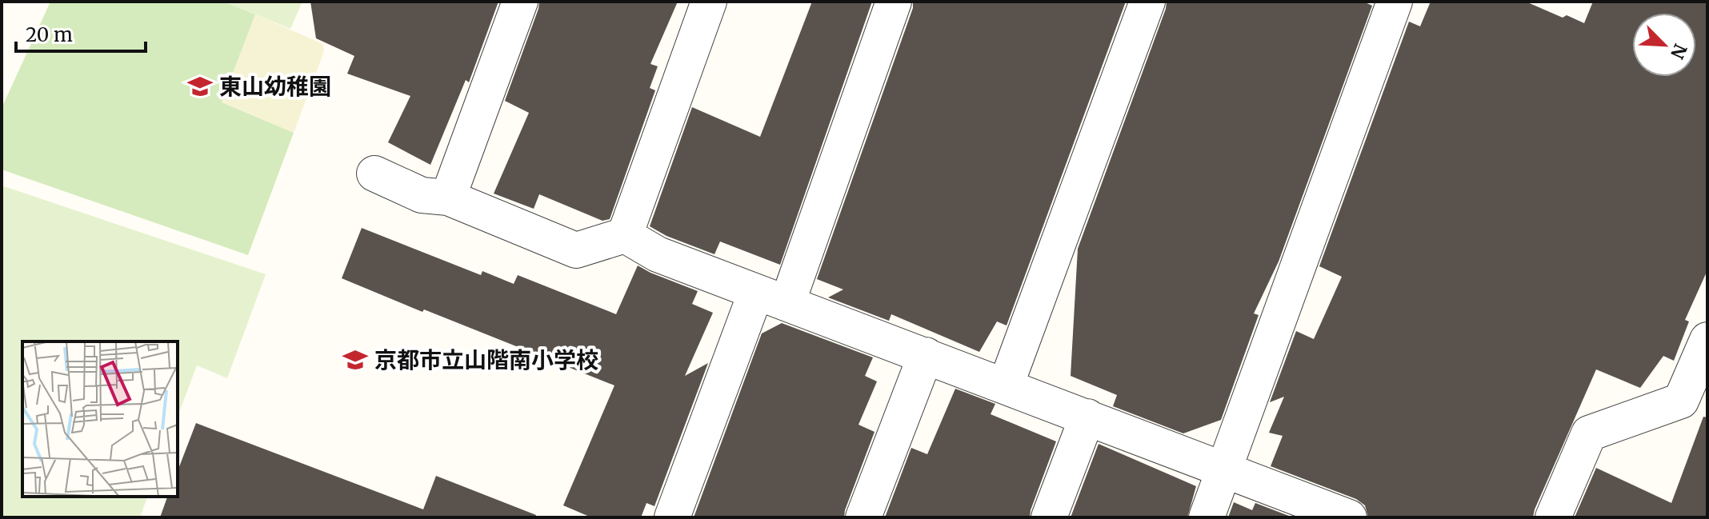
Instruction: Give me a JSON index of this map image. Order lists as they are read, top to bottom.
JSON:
{
  "places": {
    "school or university": ["東山幼稚園", "京都市立山階南小学校"]
  },
  "scale_bar": "20 m",
  "north": "bottom right"
}
